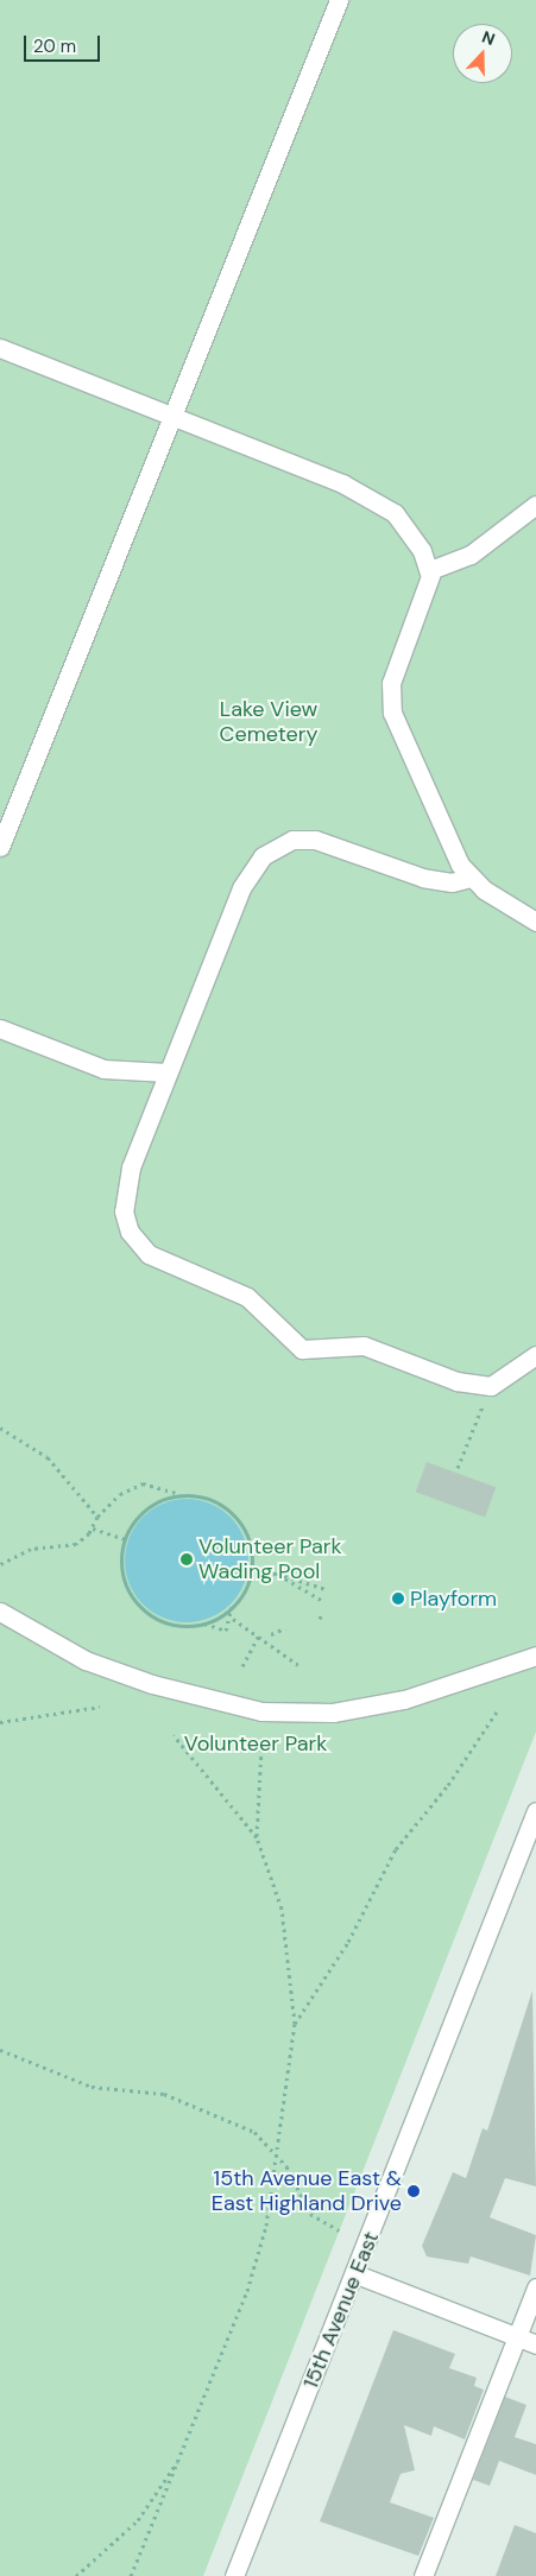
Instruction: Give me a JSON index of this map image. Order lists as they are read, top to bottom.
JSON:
{
  "streets": {
    "street": ["15th Avenue East"]
  },
  "parks": ["Lake View Cemetery", "Volunteer Park"],
  "places": ["Volunteer Park Wading Pool", "Playform", "15th Avenue East & East Highland Drive"],
  "scale_bar": "20 m",
  "north": "top"
}
